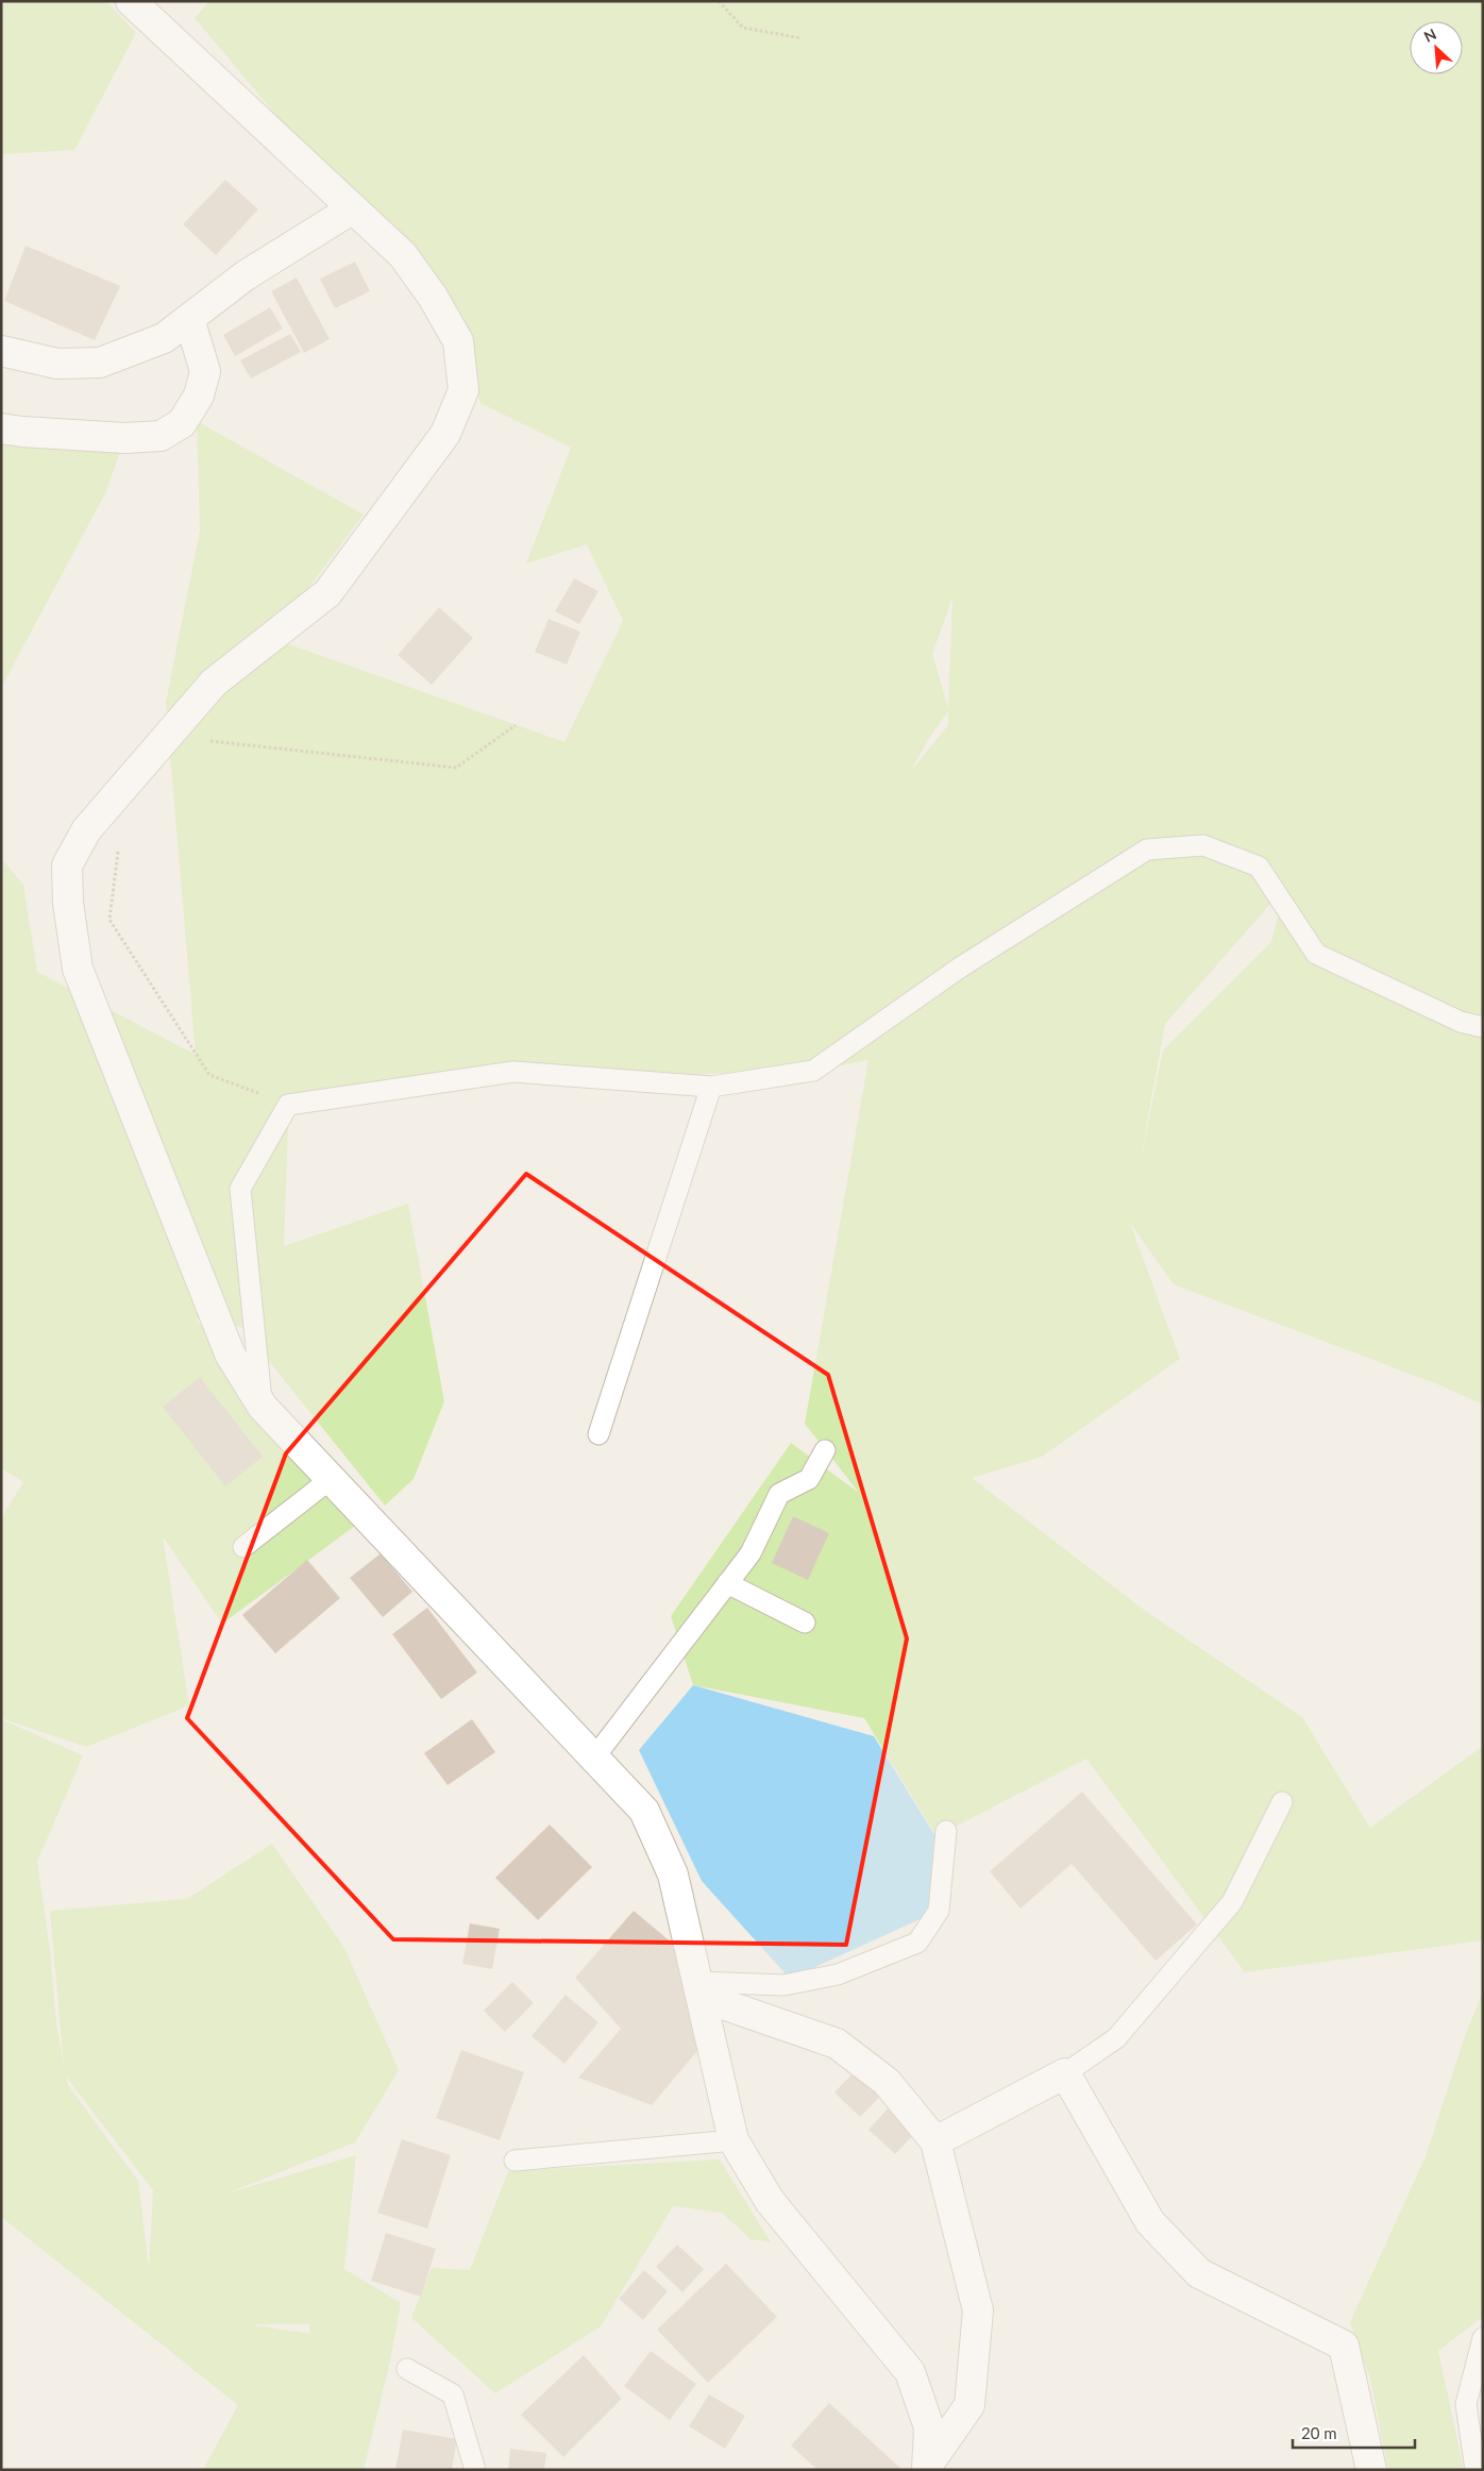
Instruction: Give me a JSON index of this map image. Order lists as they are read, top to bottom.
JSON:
{
  "scale_bar": "20 m",
  "north": "top left"
}
